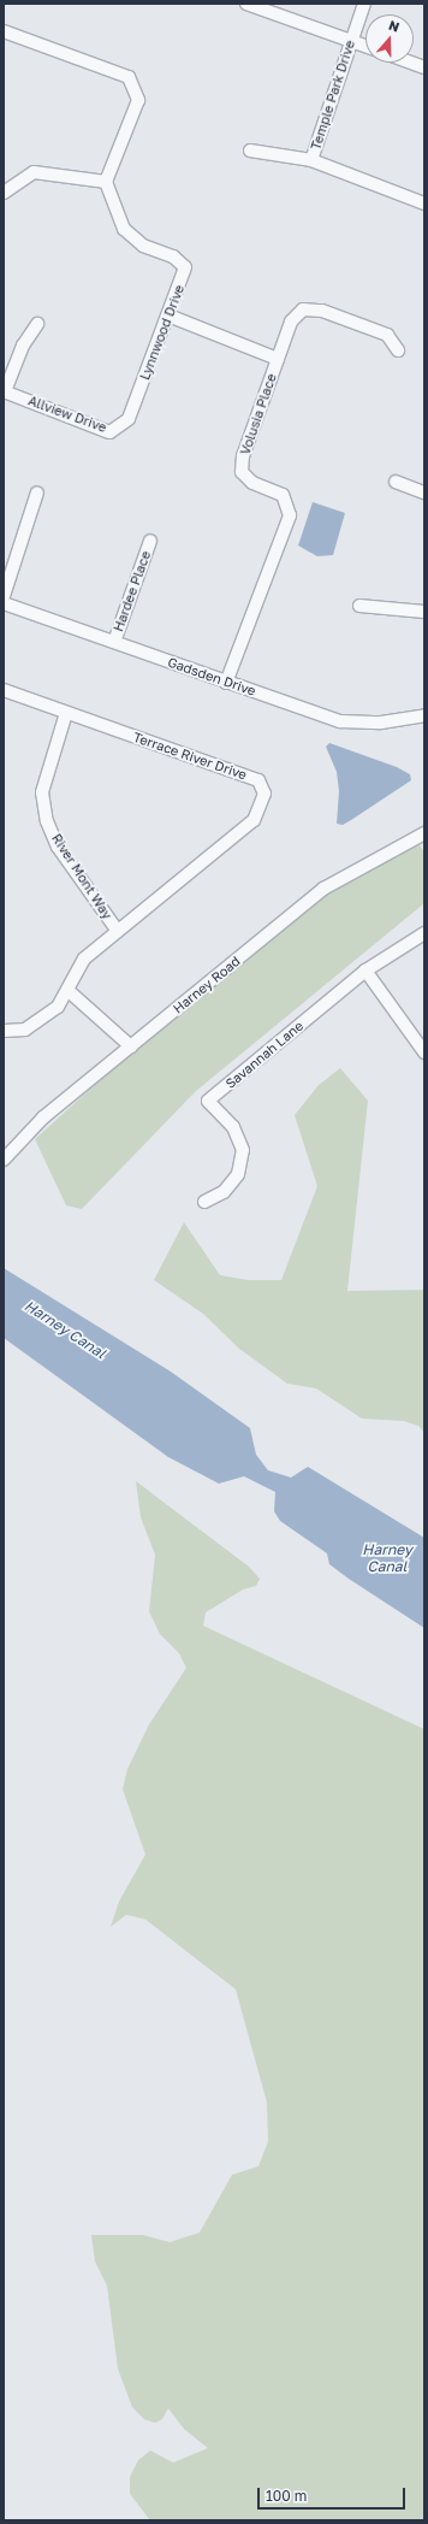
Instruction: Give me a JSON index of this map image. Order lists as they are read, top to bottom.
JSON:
{
  "streets": {
    "street": [
      "Temple Park Drive",
      "Lynnwood Drive",
      "Allview Drive",
      "Volusia Place",
      "Hardee Place",
      "Gadsden Drive",
      "Terrace River Drive",
      "River Mont Way",
      "Harney Road",
      "Savannah Lane"
    ]
  },
  "crossings": [
    ["Lynnwood Drive", "Allview Drive"],
    ["Volusia Place", "Gadsden Drive"],
    ["Hardee Place", "Gadsden Drive"],
    ["Terrace River Drive", "River Mont Way"]
  ],
  "water": ["Harney Canal"],
  "scale_bar": "100 m",
  "north": "top"
}
